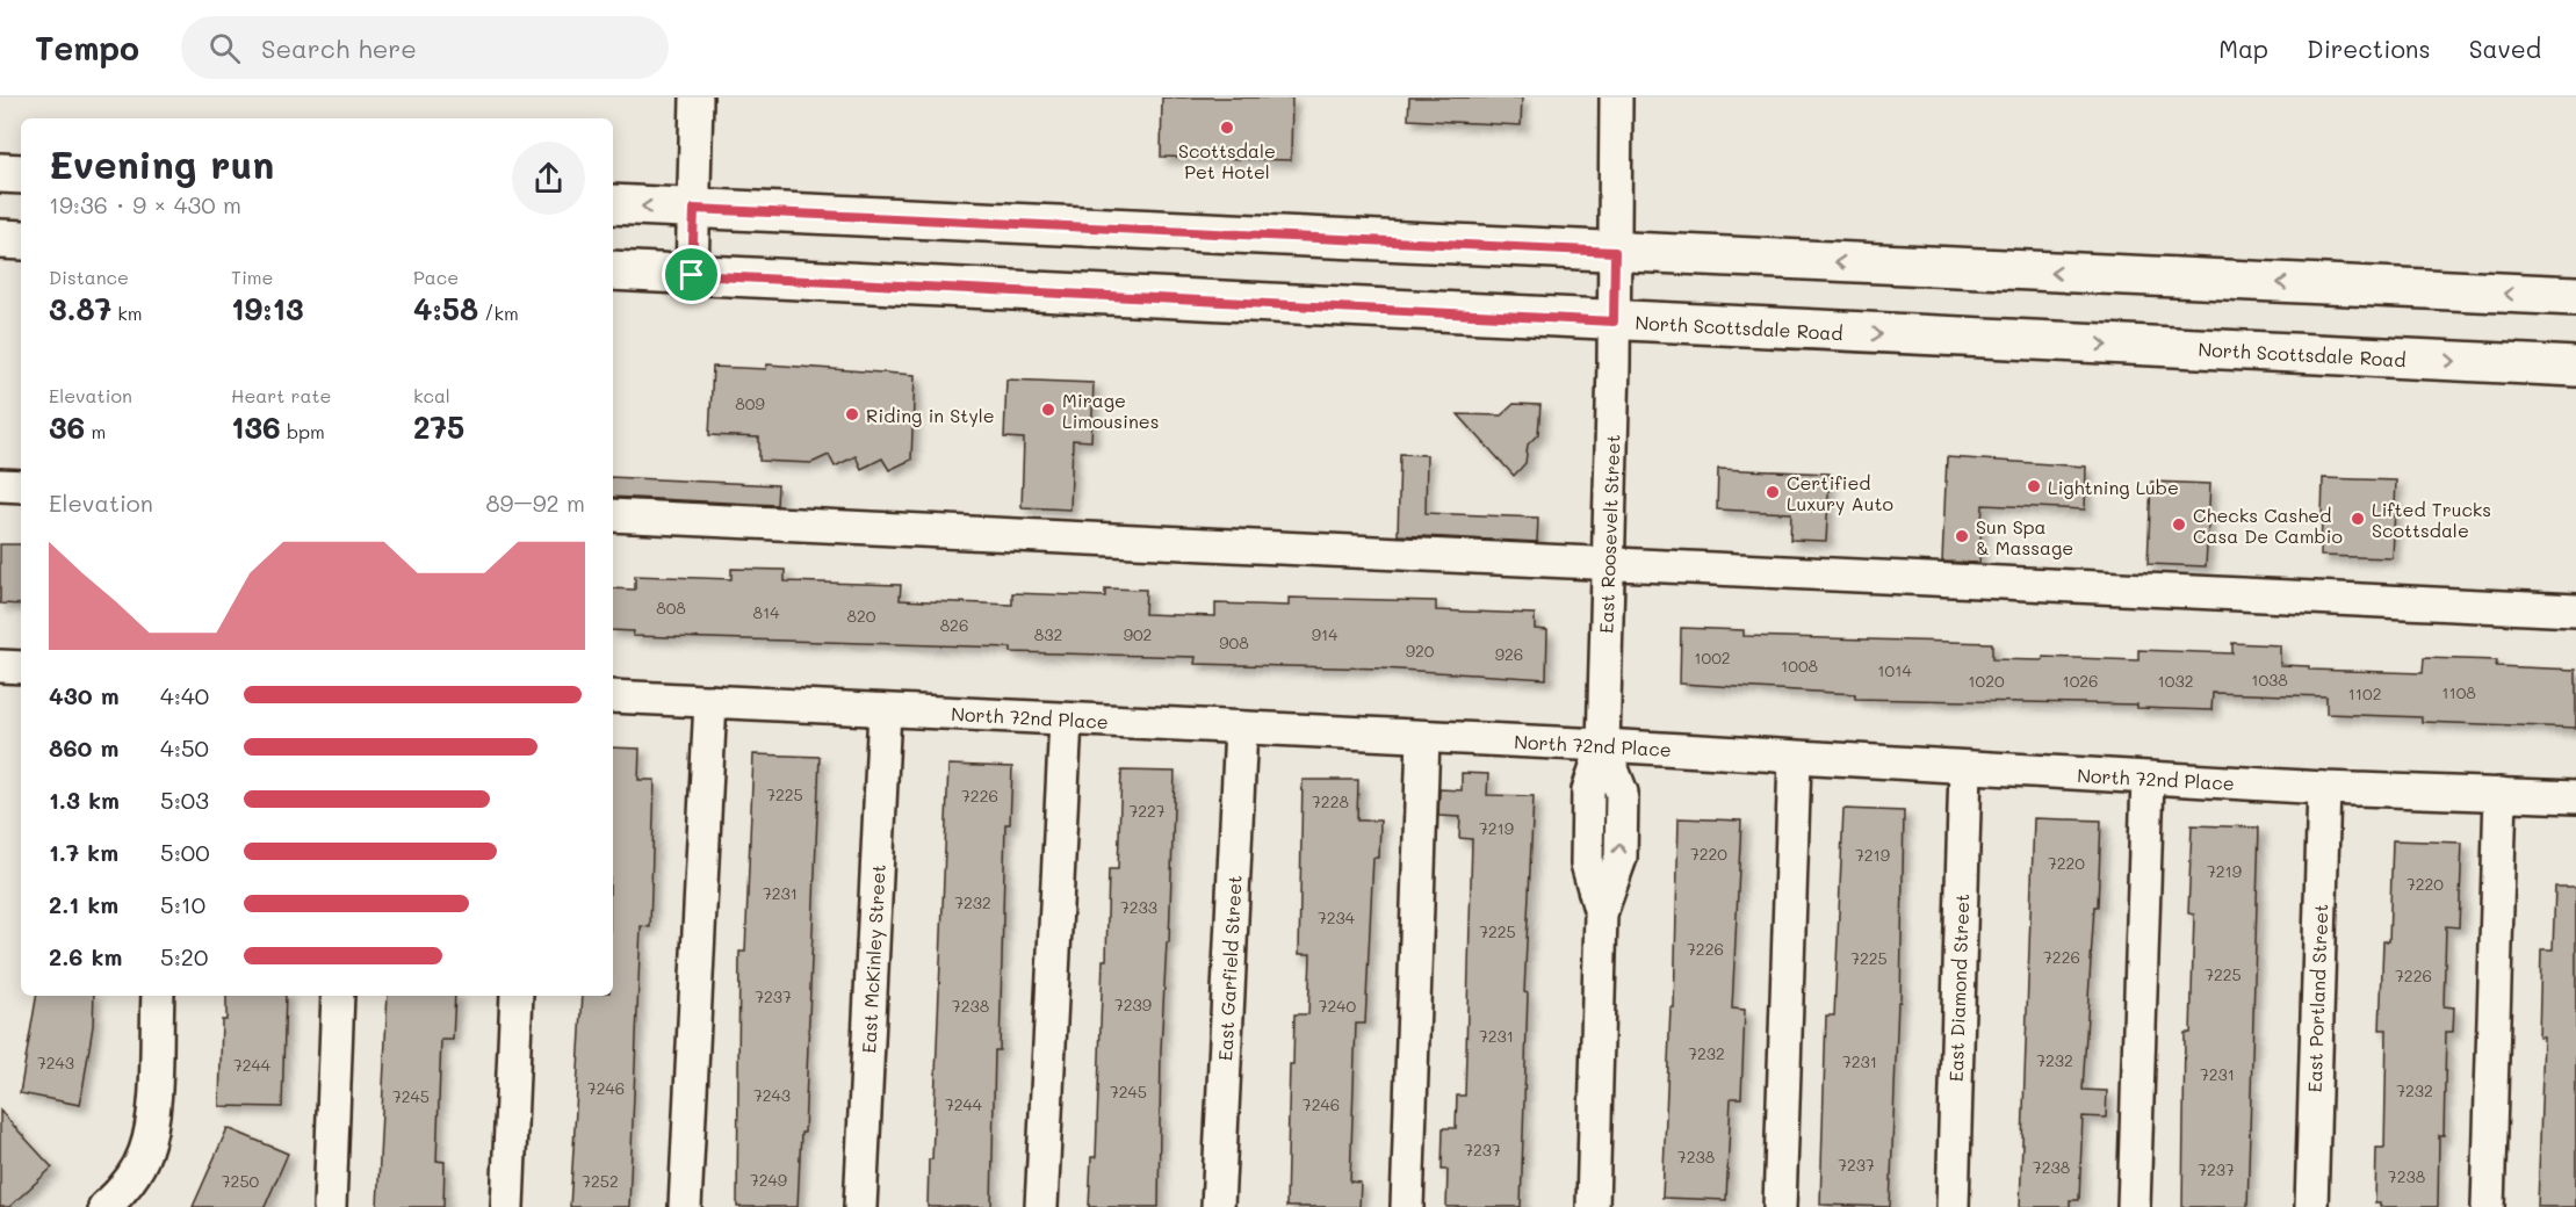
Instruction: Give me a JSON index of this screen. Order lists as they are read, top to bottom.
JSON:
{
  "streets": {
    "main road": ["North Scottsdale Road"],
    "street": [
      "East Roosevelt Street",
      "North 72nd Place",
      "East McKinley Street",
      "East Garfield Street",
      "East Diamond Street",
      "East Portland Street"
    ]
  },
  "crossings": [
    ["North Scottsdale Road", "East Roosevelt Street"],
    ["East Roosevelt Street", "North 72nd Place"],
    ["North 72nd Place", "East McKinley Street"],
    ["North 72nd Place", "East Garfield Street"],
    ["North 72nd Place", "East Diamond Street"],
    ["North 72nd Place", "East Portland Street"]
  ],
  "places": [
    "Scottsdale Pet Hotel",
    "Mirage Limousines",
    "Riding in Style",
    "Lightning Lube",
    "Certified Luxury Auto",
    "Lifted Trucks Scottsdale",
    "Checks Cashed Casa De Cambio",
    "Sun Spa & Massage"
  ],
  "house_numbers": [
    "809",
    "808",
    "814",
    "820",
    "826",
    "832",
    "902",
    "914",
    "908",
    "920",
    "926",
    "1002",
    "1008",
    "1014",
    "1038",
    "1020",
    "1026",
    "1032",
    "1108",
    "1102",
    "7225",
    "7226",
    "7228",
    "7227",
    "7219",
    "7220",
    "7219",
    "7220",
    "7219",
    "7220",
    "7231",
    "7232",
    "7233",
    "7234",
    "7225",
    "7226",
    "7226",
    "7225",
    "7225",
    "7226",
    "7237",
    "7239",
    "7238",
    "7240",
    "7231",
    "7232",
    "7232",
    "7231",
    "7243",
    "7244",
    "7231",
    "7246",
    "7232",
    "7245",
    "7243",
    "7245",
    "7244",
    "7246",
    "7237",
    "7238",
    "7237",
    "7238",
    "7237",
    "7238",
    "7249",
    "7250",
    "7252"
  ],
  "page": {
    "header": "Tempo",
    "search": "Search here",
    "nav": ["Map", "Directions", "Saved"],
    "heading": ["Evening run", "19:36 · 9 × 430 m"],
    "stats": [
      ["Distance", "3.87 km"],
      ["Time", "19:13"],
      ["Pace", "4:58 /km"],
      ["Elevation", "36 m"],
      ["Heart rate", "136 bpm"],
      ["kcal", "275"]
    ],
    "chart": ["Elevation", "89–92 m"],
    "list": [
      {
        "name": "430 m",
        "note": "4:40"
      },
      {
        "name": "860 m",
        "note": "4:50"
      },
      {
        "name": "1.3 km",
        "note": "5:03"
      },
      {
        "name": "1.7 km",
        "note": "5:00"
      },
      {
        "name": "2.1 km",
        "note": "5:10"
      },
      {
        "name": "2.6 km",
        "note": "5:20"
      }
    ]
  }
}
